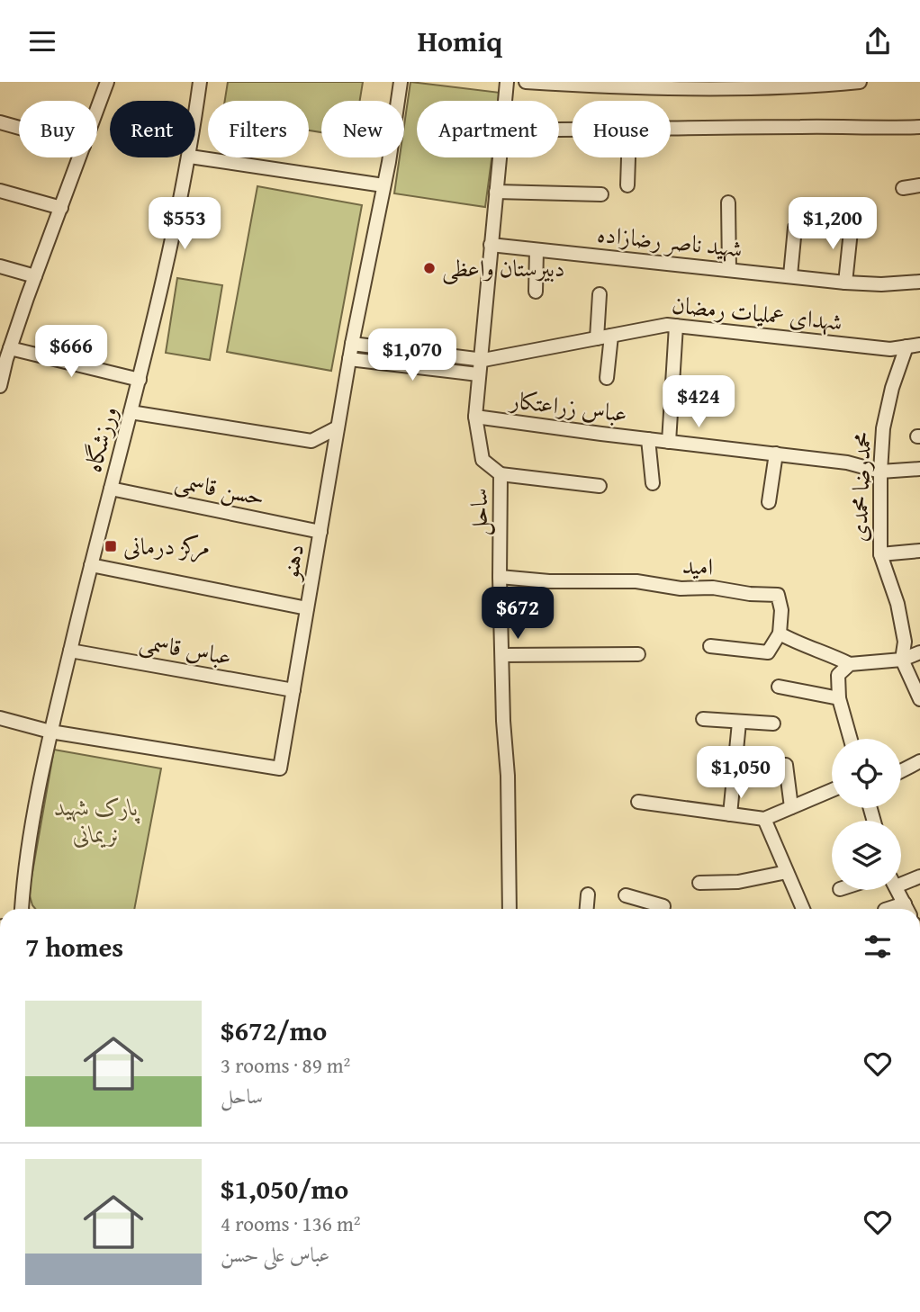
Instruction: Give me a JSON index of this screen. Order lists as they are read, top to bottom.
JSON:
{
  "streets": {
    "street": [
      "شهید ناصر رضازاده",
      "شهدای عملیات رمضان",
      "عباس زراعتکار",
      "ورزشگاه",
      "محمدرضا محمدی",
      "حسن قاسمی",
      "ساحل",
      "دهنو",
      "امید",
      "عباس قاسمی"
    ]
  },
  "crossings": [
    ["شهید ناصر رضازاده", "ساحل"],
    ["شهدای عملیات رمضان", "محمدرضا محمدی"],
    ["شهدای عملیات رمضان", "ساحل"],
    ["شهدای عملیات رمضان", "دهنو"],
    ["عباس زراعتکار", "محمدرضا محمدی"],
    ["عباس زراعتکار", "ساحل"],
    ["ورزشگاه", "حسن قاسمی"],
    ["ورزشگاه", "دهنو"],
    ["ورزشگاه", "عباس قاسمی"],
    ["حسن قاسمی", "دهنو"],
    ["ساحل", "امید"],
    ["دهنو", "عباس قاسمی"]
  ],
  "parks": ["پارک شهید نریمانی"],
  "places": {
    "other": ["دبیرستان واعظی"],
    "transit": ["مرکز درمانی"]
  },
  "page": {
    "header": "Homiq",
    "chip": [
      "Buy",
      "Rent",
      "Filters",
      "New",
      "Apartment",
      "House"
    ],
    "price": [
      "$553",
      "$1,200",
      "$666",
      "$1,070",
      "$424",
      "$672",
      "$1,050"
    ],
    "heading": "7 homes",
    "list": [
      {
        "name": "$672/mo",
        "note": "3 rooms · 89 m² · ساحل"
      },
      {
        "name": "$1,050/mo",
        "note": "4 rooms · 136 m² · عباس علی حسن"
      }
    ]
  }
}
